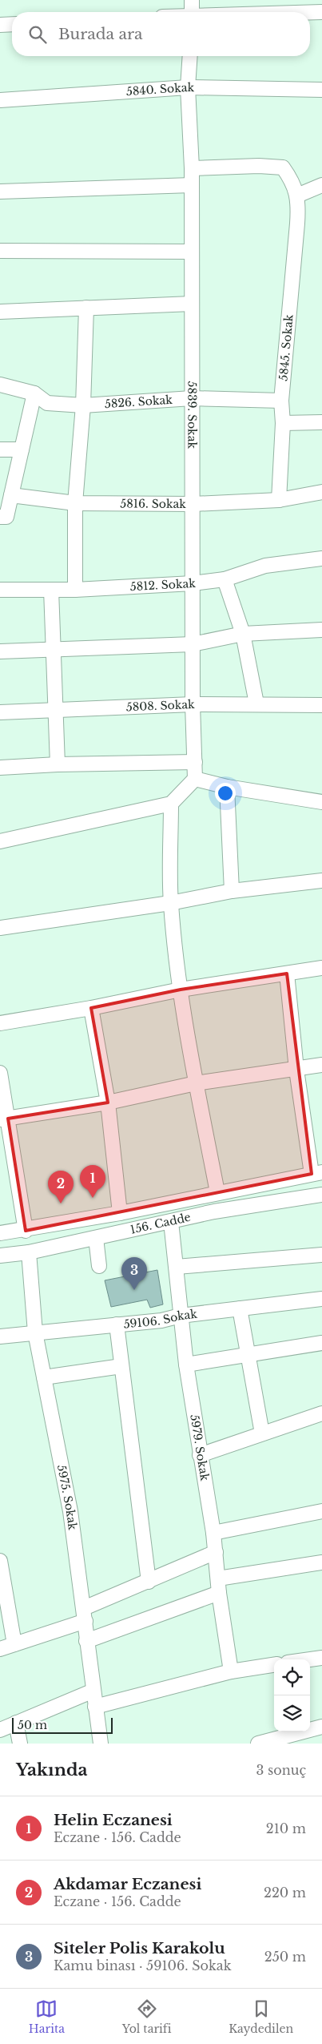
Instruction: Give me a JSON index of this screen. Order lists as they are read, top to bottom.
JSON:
{
  "streets": {
    "street": [
      "5840. Sokak",
      "5845. Sokak",
      "5826. Sokak",
      "5839. Sokak",
      "5816. Sokak",
      "5812. Sokak",
      "5808. Sokak",
      "156. Cadde",
      "59106. Sokak",
      "5979. Sokak",
      "5975. Sokak"
    ]
  },
  "crossings": [
    ["5840. Sokak", "5839. Sokak"],
    ["5845. Sokak", "5826. Sokak"],
    ["5845. Sokak", "5816. Sokak"],
    ["5826. Sokak", "5839. Sokak"],
    ["5839. Sokak", "5816. Sokak"],
    ["5839. Sokak", "5812. Sokak"],
    ["5839. Sokak", "5808. Sokak"],
    ["156. Cadde", "5979. Sokak"],
    ["156. Cadde", "5975. Sokak"],
    ["59106. Sokak", "5979. Sokak"],
    ["59106. Sokak", "5975. Sokak"]
  ],
  "scale_bar": "50 m",
  "page": {
    "search": "Burada ara",
    "pins": ["1", "2", "3"],
    "scale": "50 m",
    "heading": ["Yakında", "3 sonuç"],
    "list": [
      {
        "mark": "1",
        "name": "Helin Eczanesi",
        "note": "Eczane · 156. Cadde",
        "value": "210 m"
      },
      {
        "mark": "2",
        "name": "Akdamar Eczanesi",
        "note": "Eczane · 156. Cadde",
        "value": "220 m"
      },
      {
        "mark": "3",
        "name": "Siteler Polis Karakolu",
        "note": "Kamu binası · 59106. Sokak",
        "value": "250 m"
      }
    ],
    "nav": ["Harita", "Yol tarifi", "Kaydedilen"]
  }
}
